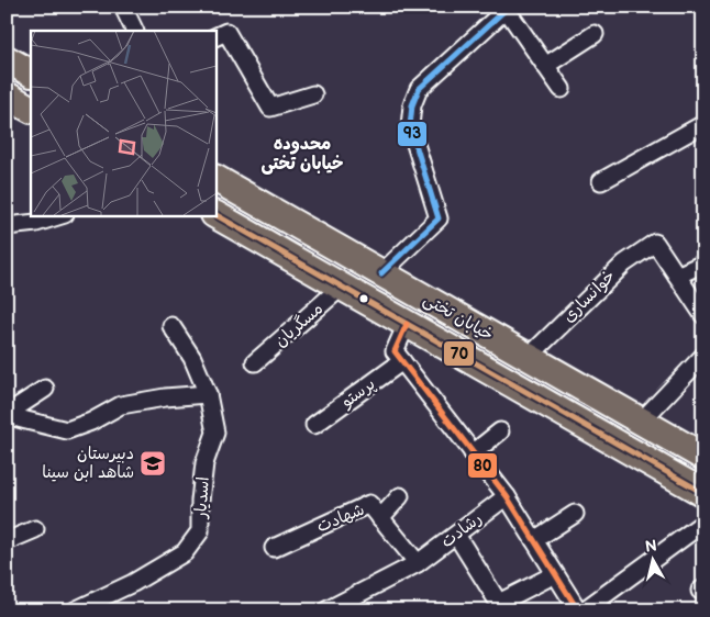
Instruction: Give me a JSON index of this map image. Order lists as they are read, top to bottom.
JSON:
{
  "streets": {
    "main road": ["خیابان تختی"],
    "street": [
      "خوانساری",
      "مسگریان",
      "پرستو",
      "اسدیار",
      "شهادت",
      "رشادت"
    ]
  },
  "crossings": [
    ["خوانساری", "خیابان تختی"],
    ["خیابان تختی", "مسگریان"],
    ["شهادت", "رشادت"]
  ],
  "districts": ["محدوده خیابان تختی"],
  "places": {
    "school or university": ["دبیرستان شاهد ابن سینا"]
  },
  "lines": ["transit line 93", "transit line 70", "transit line 80"],
  "north": "top"
}
